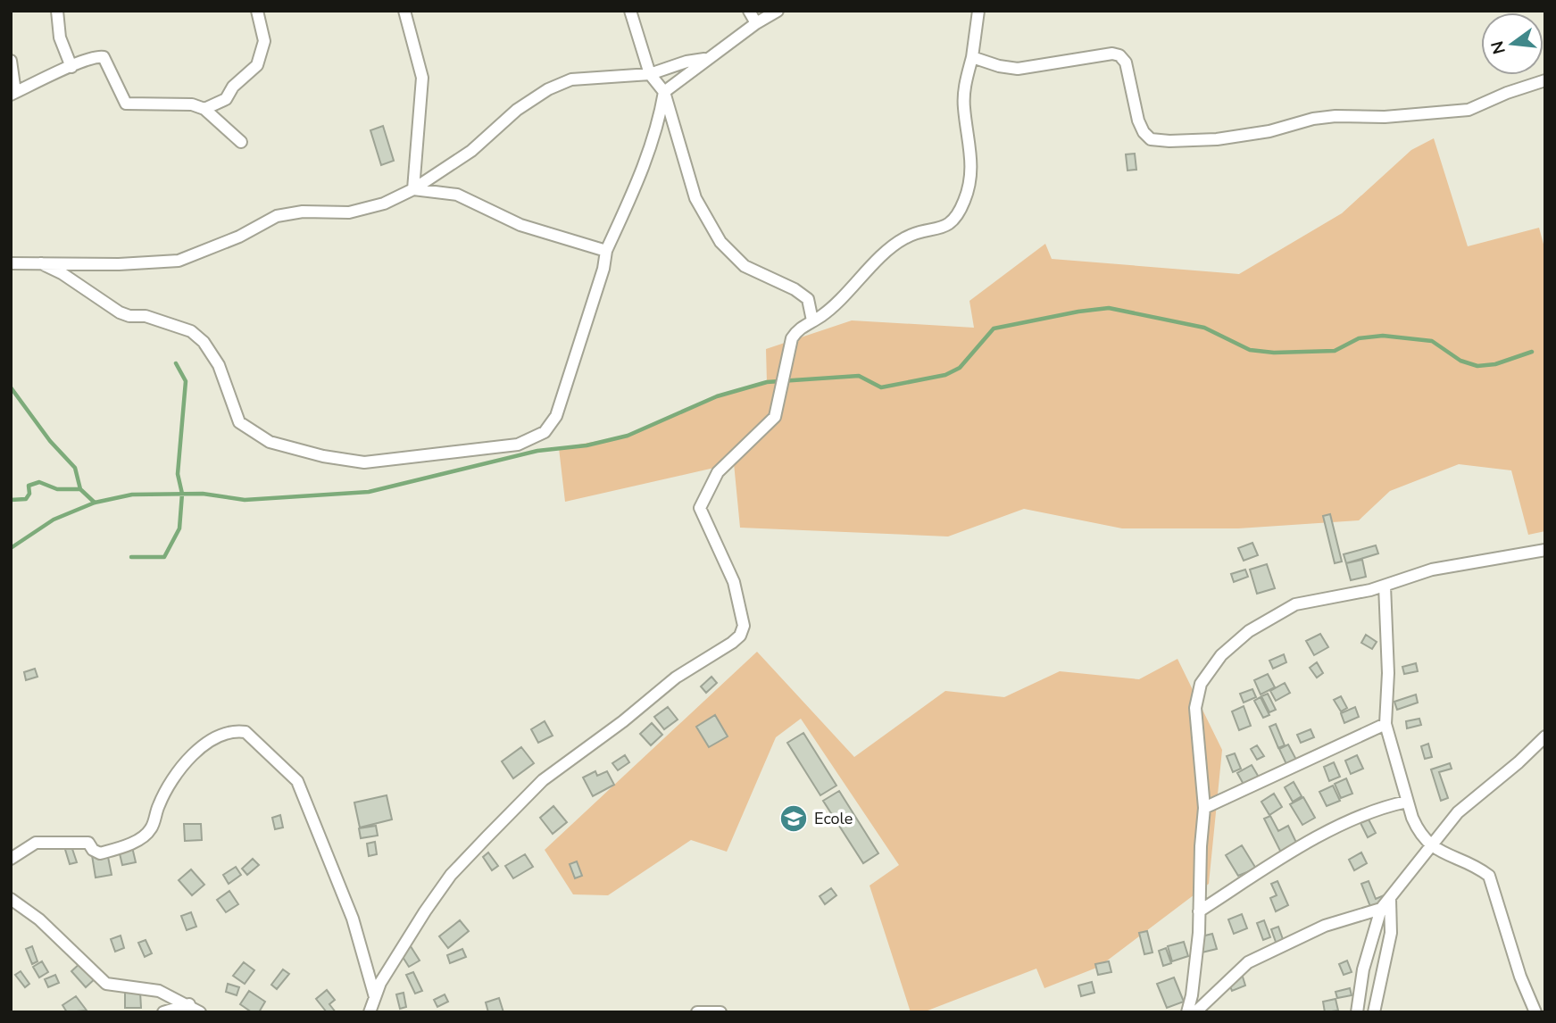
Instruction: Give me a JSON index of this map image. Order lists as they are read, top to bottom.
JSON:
{
  "places": {
    "school or university": ["Ecole"]
  },
  "north": "left"
}
